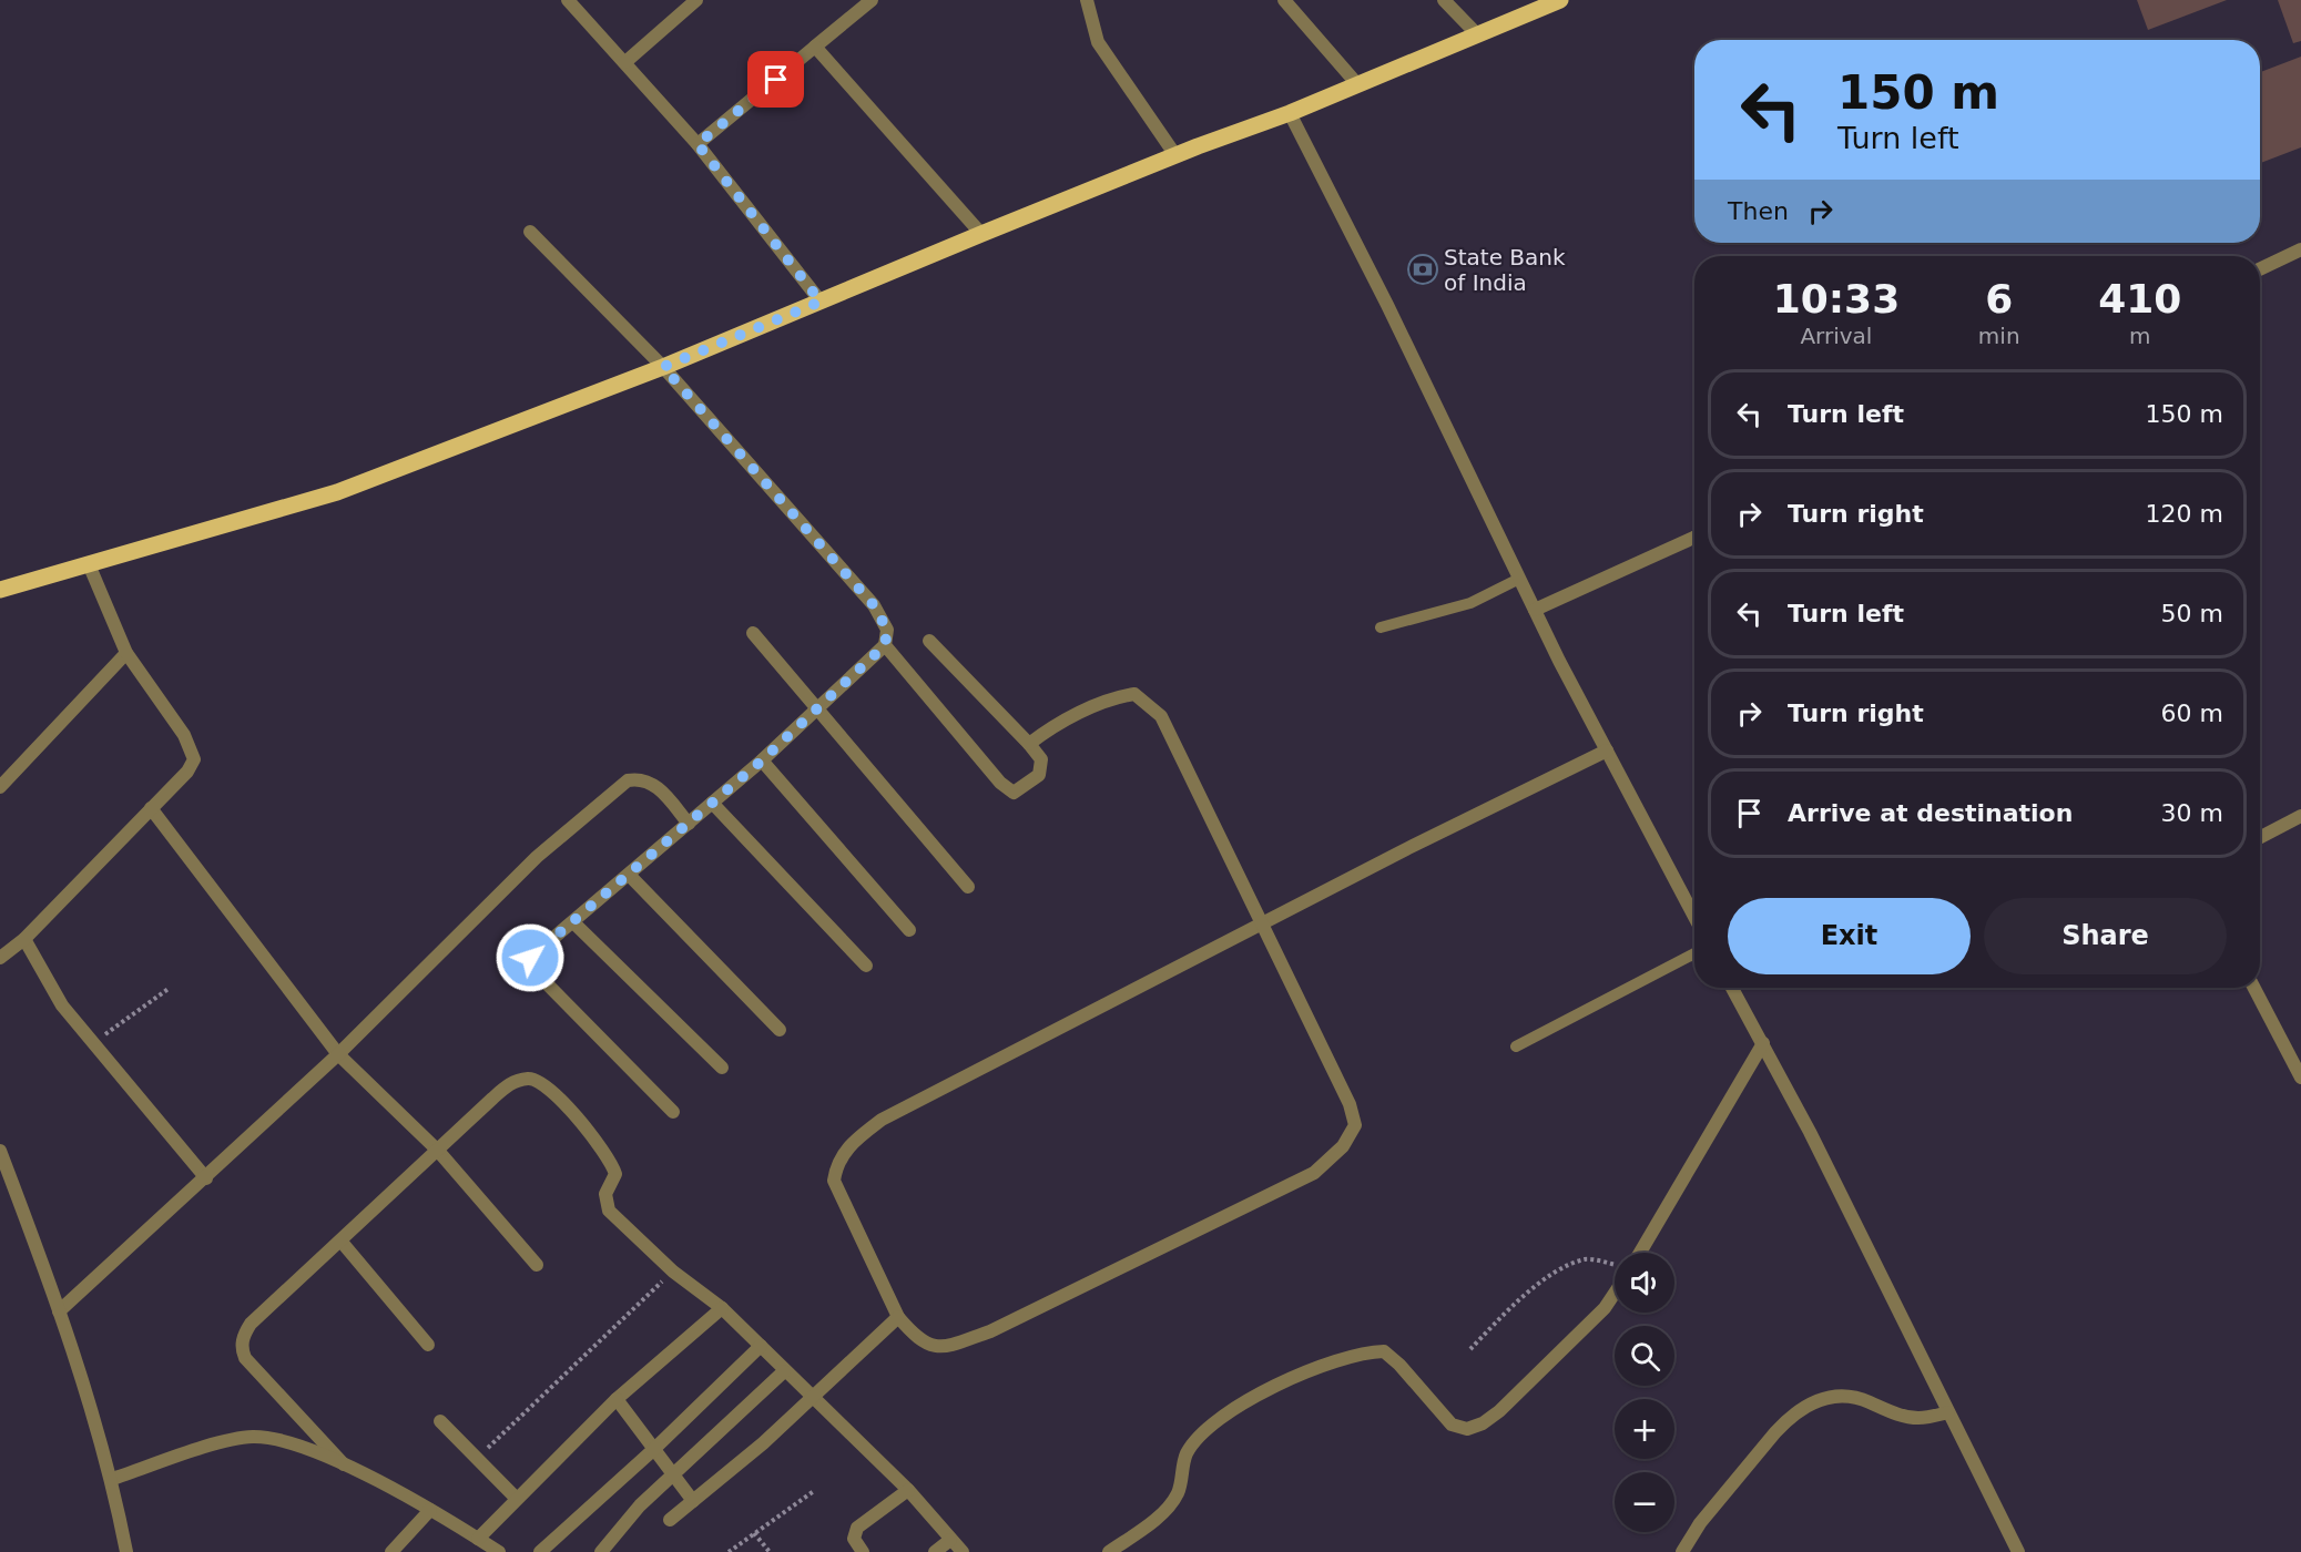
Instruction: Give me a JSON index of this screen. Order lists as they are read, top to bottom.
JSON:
{
  "places": {
    "bank": ["State Bank of India"]
  },
  "page": {
    "turn": ["150 m", "Turn left"],
    "then": "Then",
    "eta": [
      "10:33",
      "Arrival",
      "6",
      "min",
      "410",
      "m"
    ],
    "list": [
      {
        "name": "Turn left",
        "value": "150 m"
      },
      {
        "name": "Turn right",
        "value": "120 m"
      },
      {
        "name": "Turn left",
        "value": "50 m"
      },
      {
        "name": "Turn right",
        "value": "60 m"
      },
      {
        "name": "Arrive at destination",
        "value": "30 m"
      }
    ],
    "buttons": ["Exit", "Share"],
    "map_buttons": ["+", "−"]
  }
}
